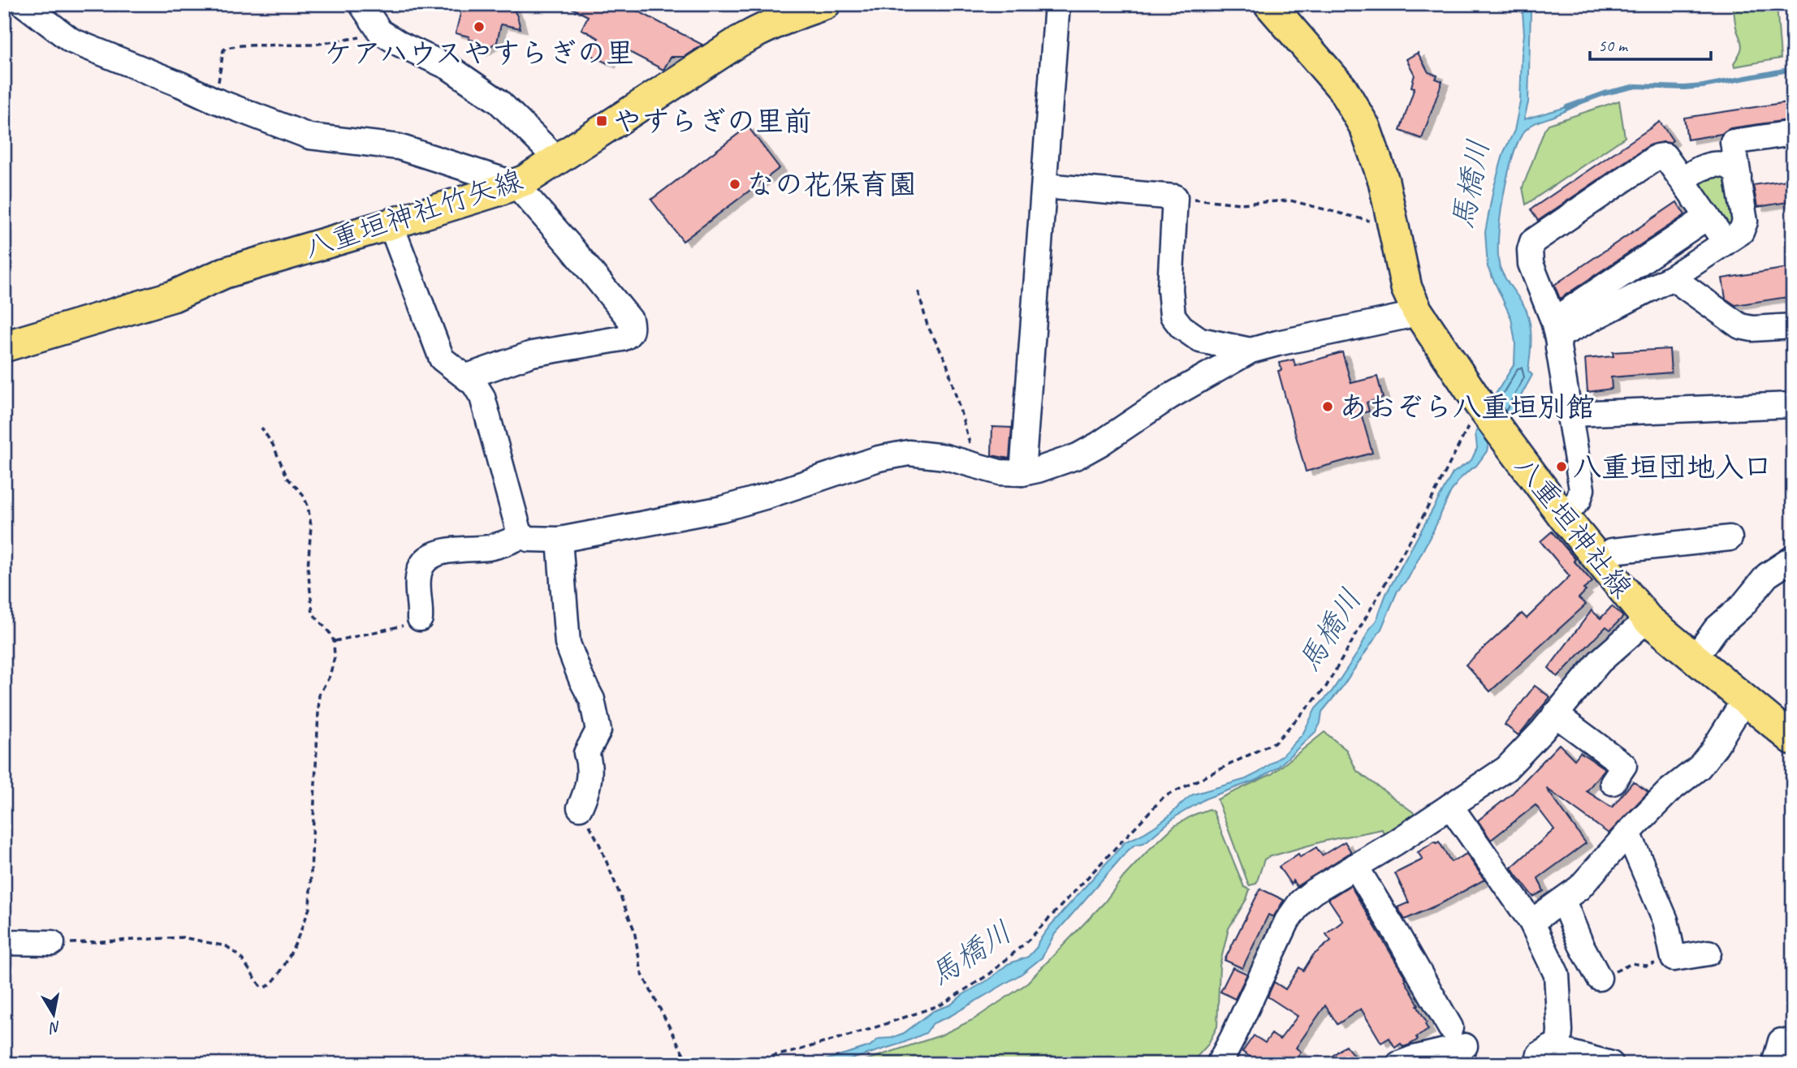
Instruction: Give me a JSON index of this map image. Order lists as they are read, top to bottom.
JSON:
{
  "streets": {
    "main road": ["八重垣神社竹矢線", "八重垣神社線"]
  },
  "water": ["馬橋川"],
  "places": {
    "other": [
      "ケアハウスやすらぎの里",
      "なの花保育園",
      "あおぞら八重垣別館",
      "八重垣団地入口"
    ],
    "transit": ["やすらぎの里前"]
  },
  "scale_bar": "50 m",
  "north": "bottom"
}
